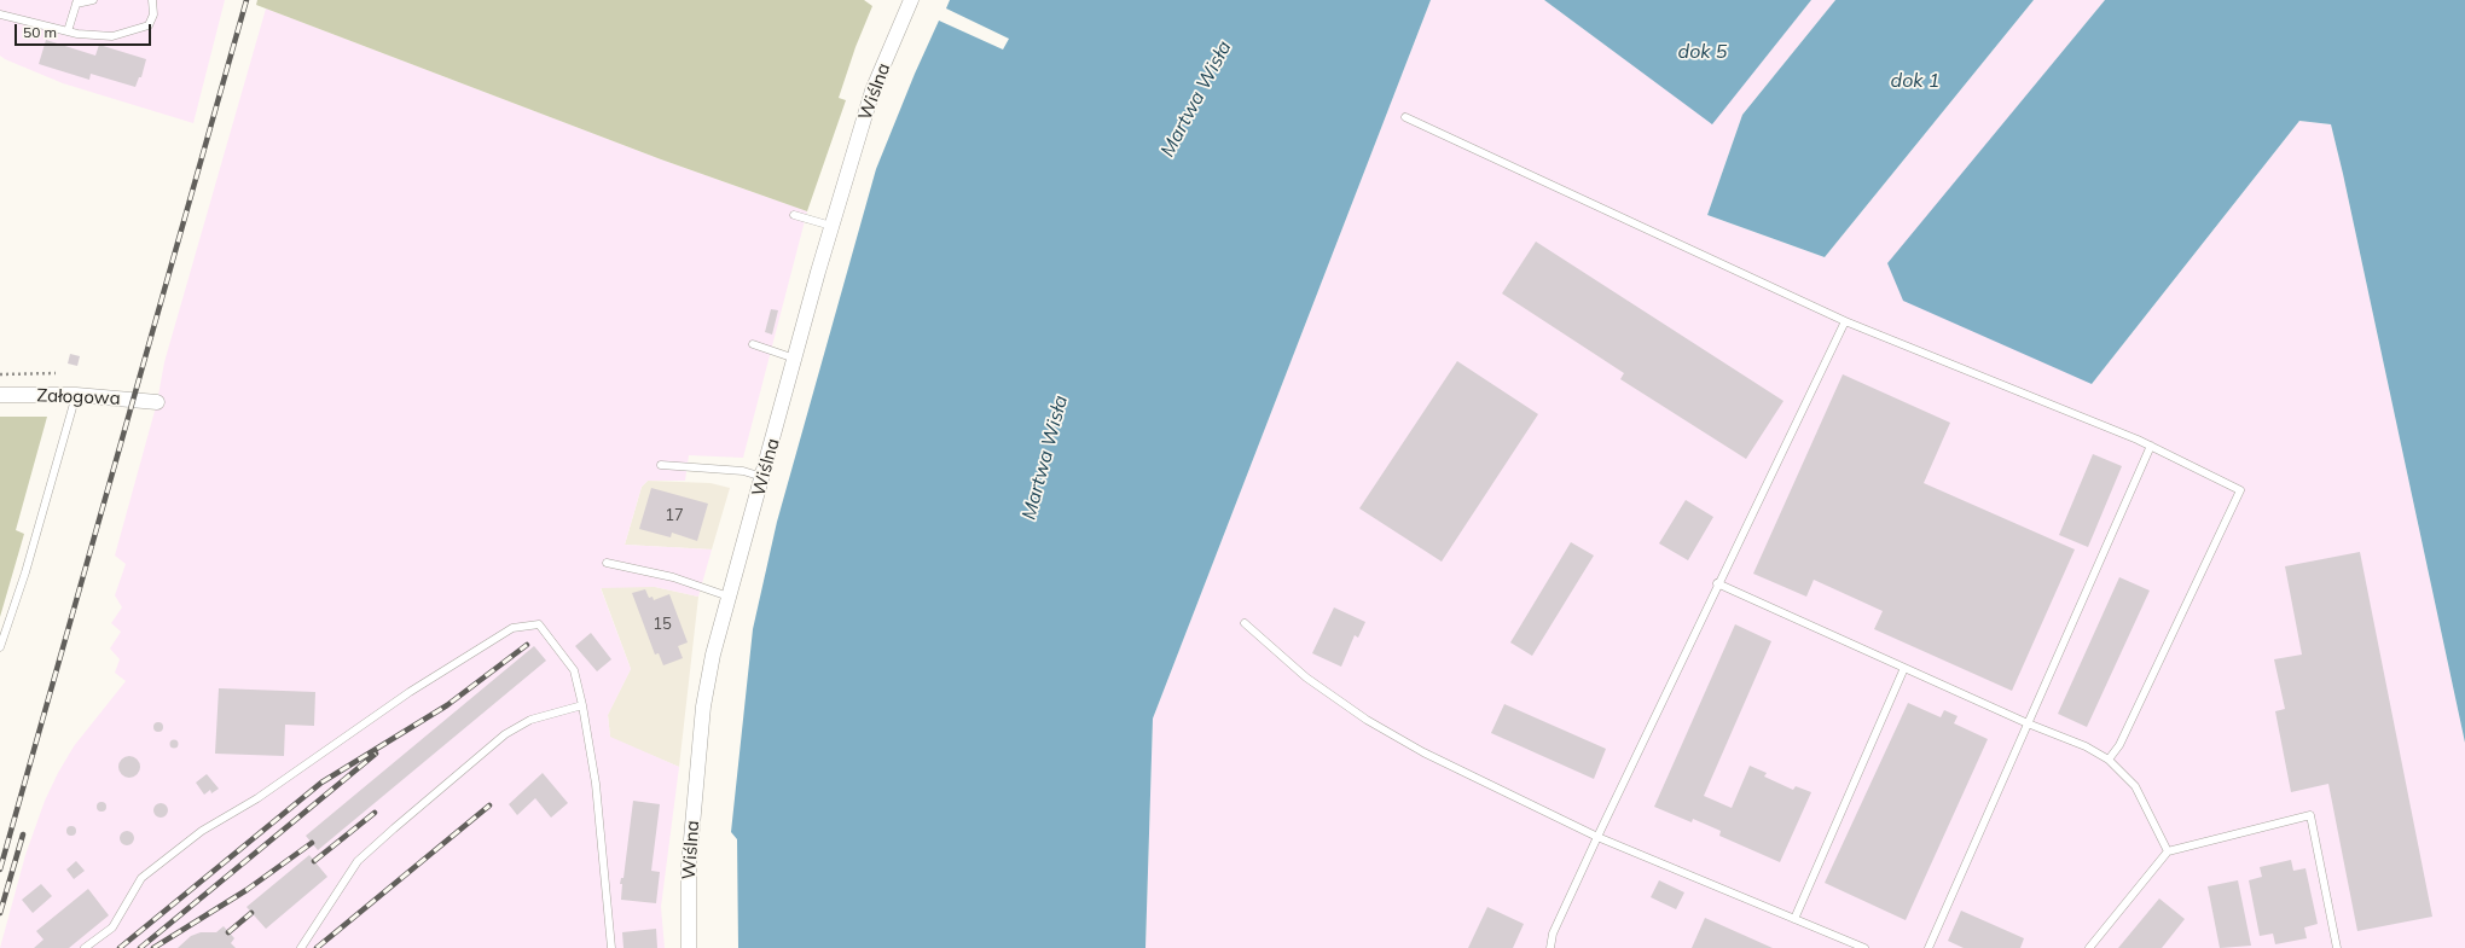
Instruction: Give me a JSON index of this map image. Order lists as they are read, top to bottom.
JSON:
{
  "streets": {
    "street": ["Wiślna", "Załogowa"]
  },
  "water": ["dok 5", "dok 1", "Martwa Wisła"],
  "house_numbers": ["17", "15"],
  "scale_bar": "50 m"
}
